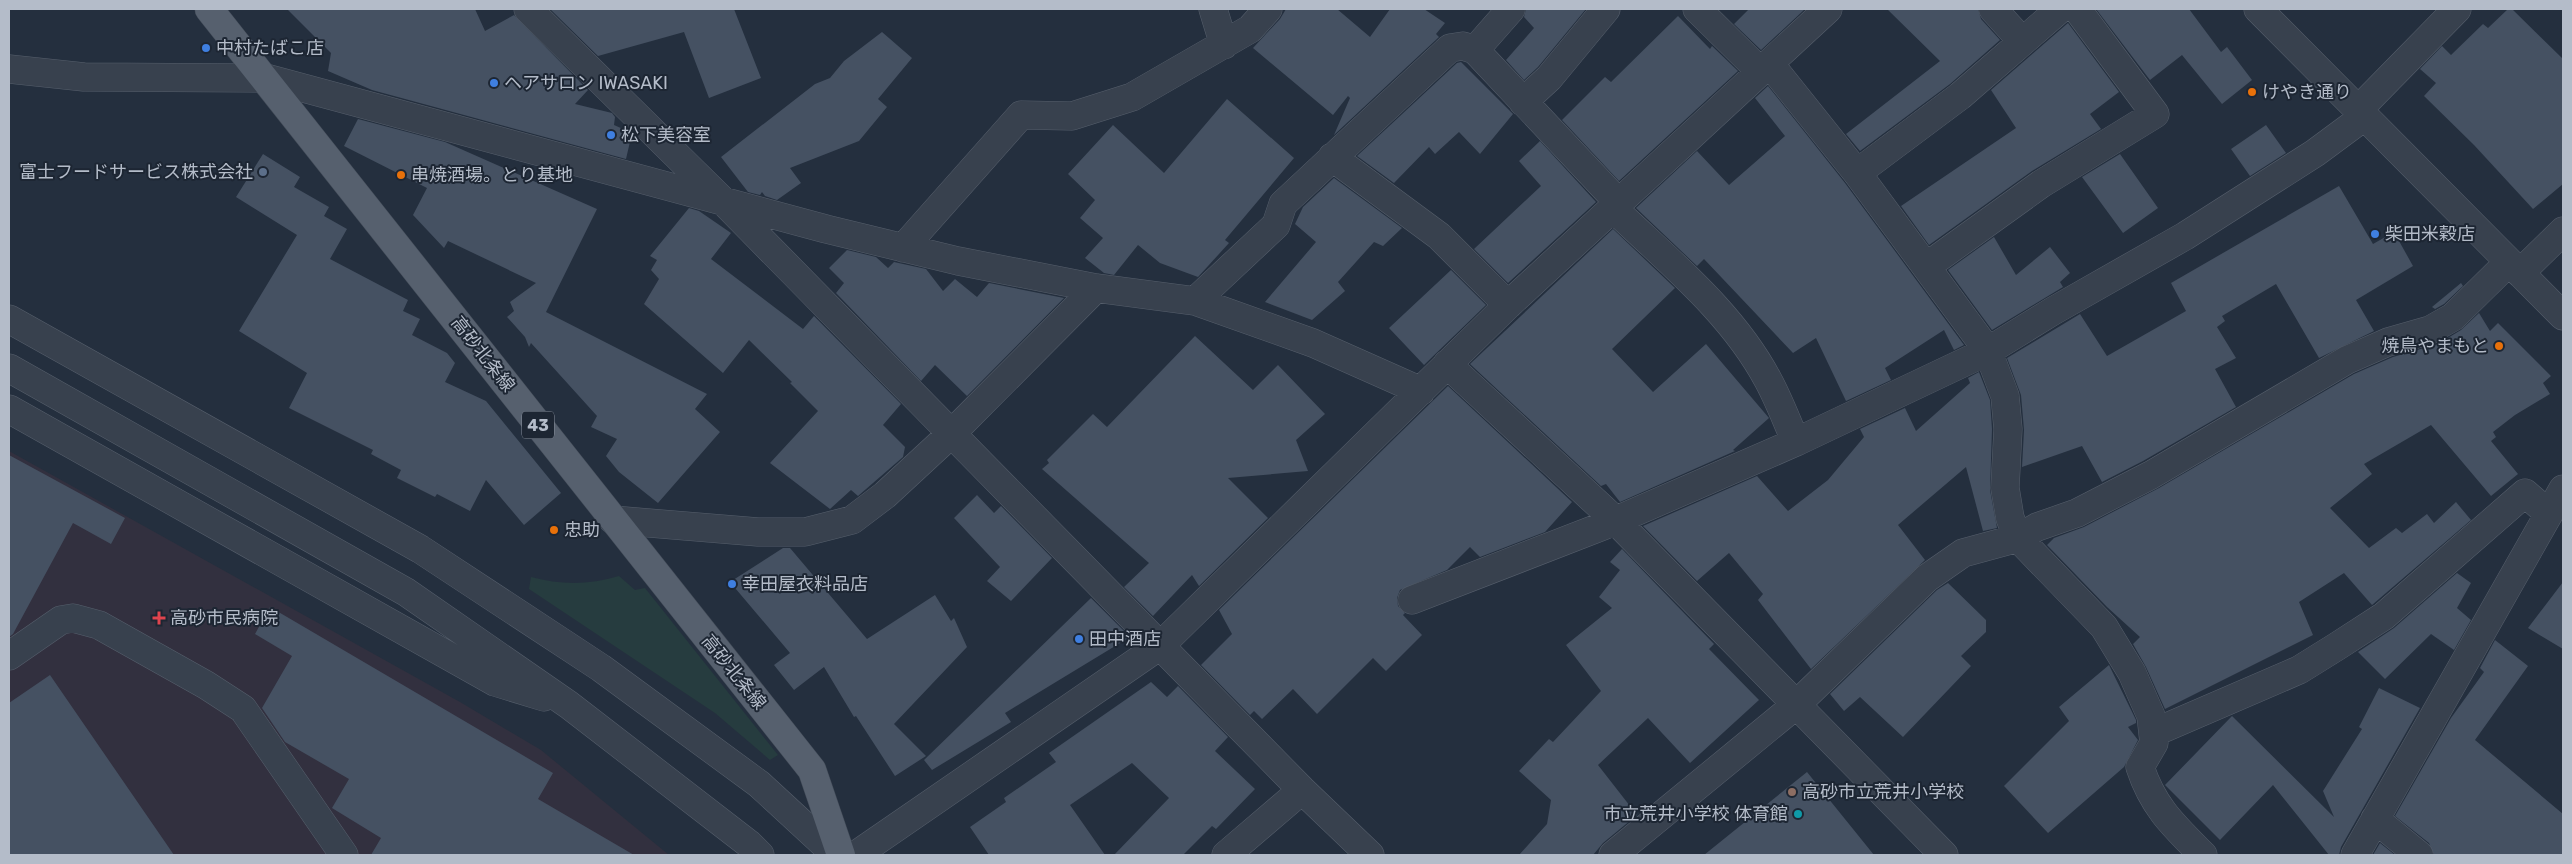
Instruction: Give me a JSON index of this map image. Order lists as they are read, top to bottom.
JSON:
{
  "streets": {
    "main road": ["高砂北条線", "43"]
  },
  "places": {
    "other": [
      "中村たばこ店",
      "ヘアサロン IWASAKI",
      "けやき通り",
      "松下美容室",
      "富士フードサービス株式会社",
      "串焼酒場。とり基地",
      "柴田米穀店",
      "焼鳥やまもと",
      "忠助",
      "幸田屋衣料品店",
      "田中酒店",
      "高砂市立荒井小学校",
      "市立荒井小学校 体育館"
    ],
    "health": ["高砂市民病院"]
  }
}
